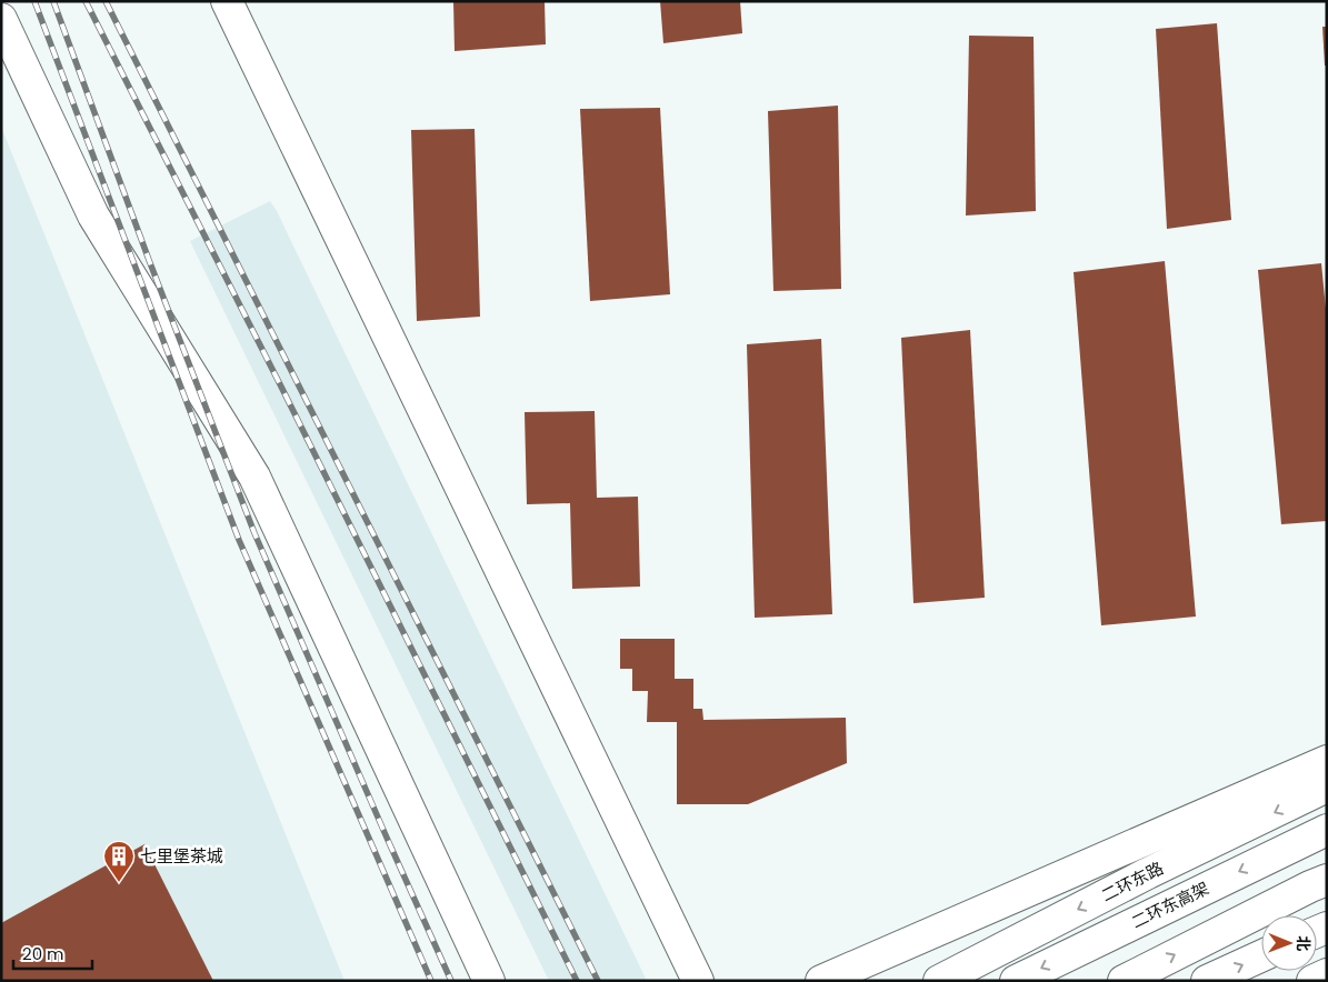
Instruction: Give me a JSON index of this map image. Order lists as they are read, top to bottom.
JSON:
{
  "streets": {
    "main road": ["二环东路", "二环东高架"]
  },
  "places": {
    "building": ["七里堡茶城"]
  },
  "scale_bar": "20 m",
  "north": "right"
}
